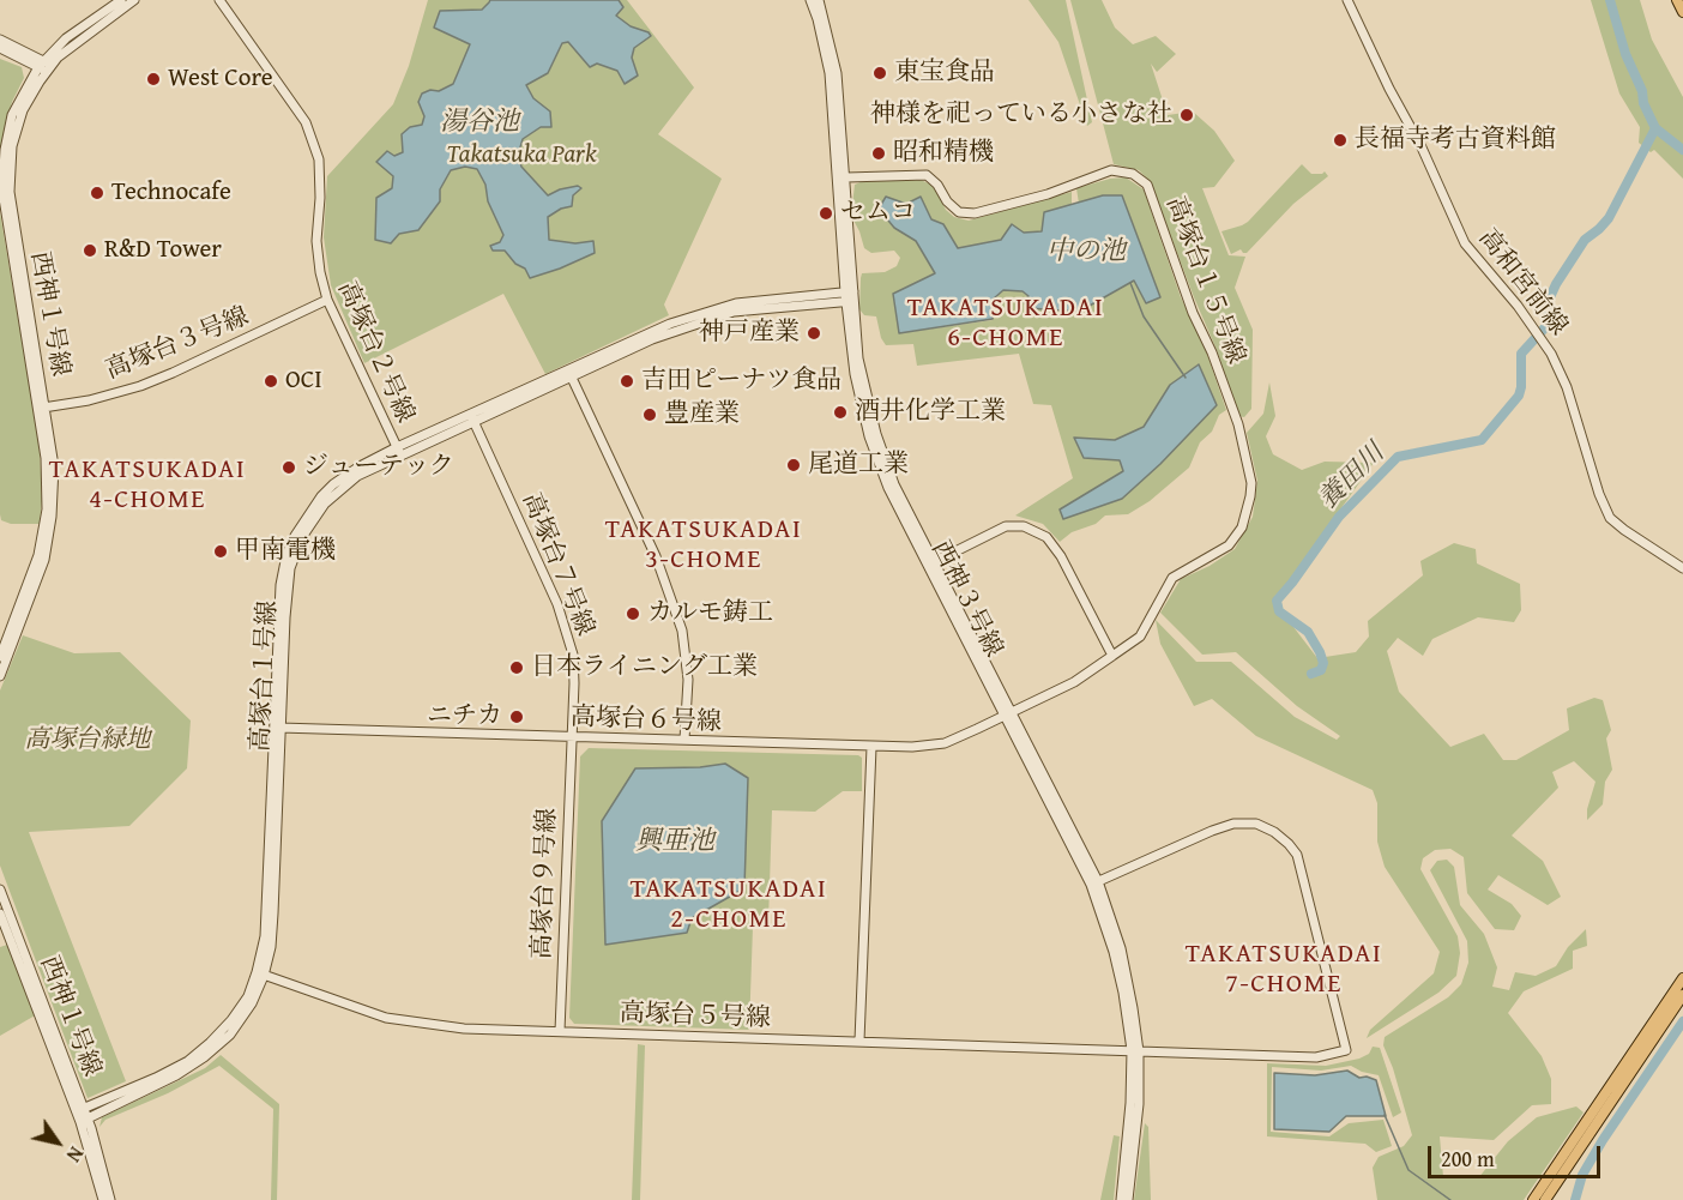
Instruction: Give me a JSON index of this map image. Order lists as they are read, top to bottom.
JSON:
{
  "streets": {
    "street": [
      "高塚台１５号線",
      "高和宮前線",
      "西神１号線",
      "高塚台３号線",
      "高塚台２号線",
      "高塚台７号線",
      "西神３号線",
      "高塚台１号線",
      "高塚台６号線",
      "高塚台９号線",
      "高塚台５号線"
    ]
  },
  "crossings": [
    ["高塚台１５号線", "西神３号線"],
    ["高塚台１５号線", "高塚台６号線"],
    ["西神１号線", "高塚台３号線"],
    ["西神１号線", "高塚台１号線"],
    ["高塚台３号線", "高塚台２号線"],
    ["高塚台２号線", "高塚台１号線"],
    ["高塚台７号線", "高塚台１号線"],
    ["高塚台７号線", "高塚台６号線"],
    ["高塚台７号線", "高塚台９号線"],
    ["西神３号線", "高塚台１号線"],
    ["西神３号線", "高塚台６号線"],
    ["西神３号線", "高塚台５号線"],
    ["高塚台１号線", "高塚台６号線"],
    ["高塚台１号線", "高塚台５号線"],
    ["高塚台６号線", "高塚台９号線"],
    ["高塚台９号線", "高塚台５号線"]
  ],
  "districts": [
    "TAKATSUKADAI 6-CHOME",
    "TAKATSUKADAI 4-CHOME",
    "TAKATSUKADAI 3-CHOME",
    "TAKATSUKADAI 2-CHOME",
    "TAKATSUKADAI 7-CHOME"
  ],
  "water": [
    "湯谷池",
    "中の池",
    "養田川",
    "興亜池"
  ],
  "parks": ["Takatsuka Park", "高塚台緑地"],
  "places": [
    "東宝食品",
    "West Core",
    "神様を祀っている小さな社",
    "長福寺考古資料館",
    "昭和精機",
    "Technocafe",
    "セムコ",
    "R&D Tower",
    "神戸産業",
    "OCI",
    "吉田ピーナツ食品",
    "酒井化学工業",
    "豊産業",
    "尾道工業",
    "ジューテック",
    "甲南電機",
    "カルモ鋳工",
    "日本ライニング工業",
    "ニチカ"
  ],
  "scale_bar": "200 m",
  "north": "bottom right"
}
